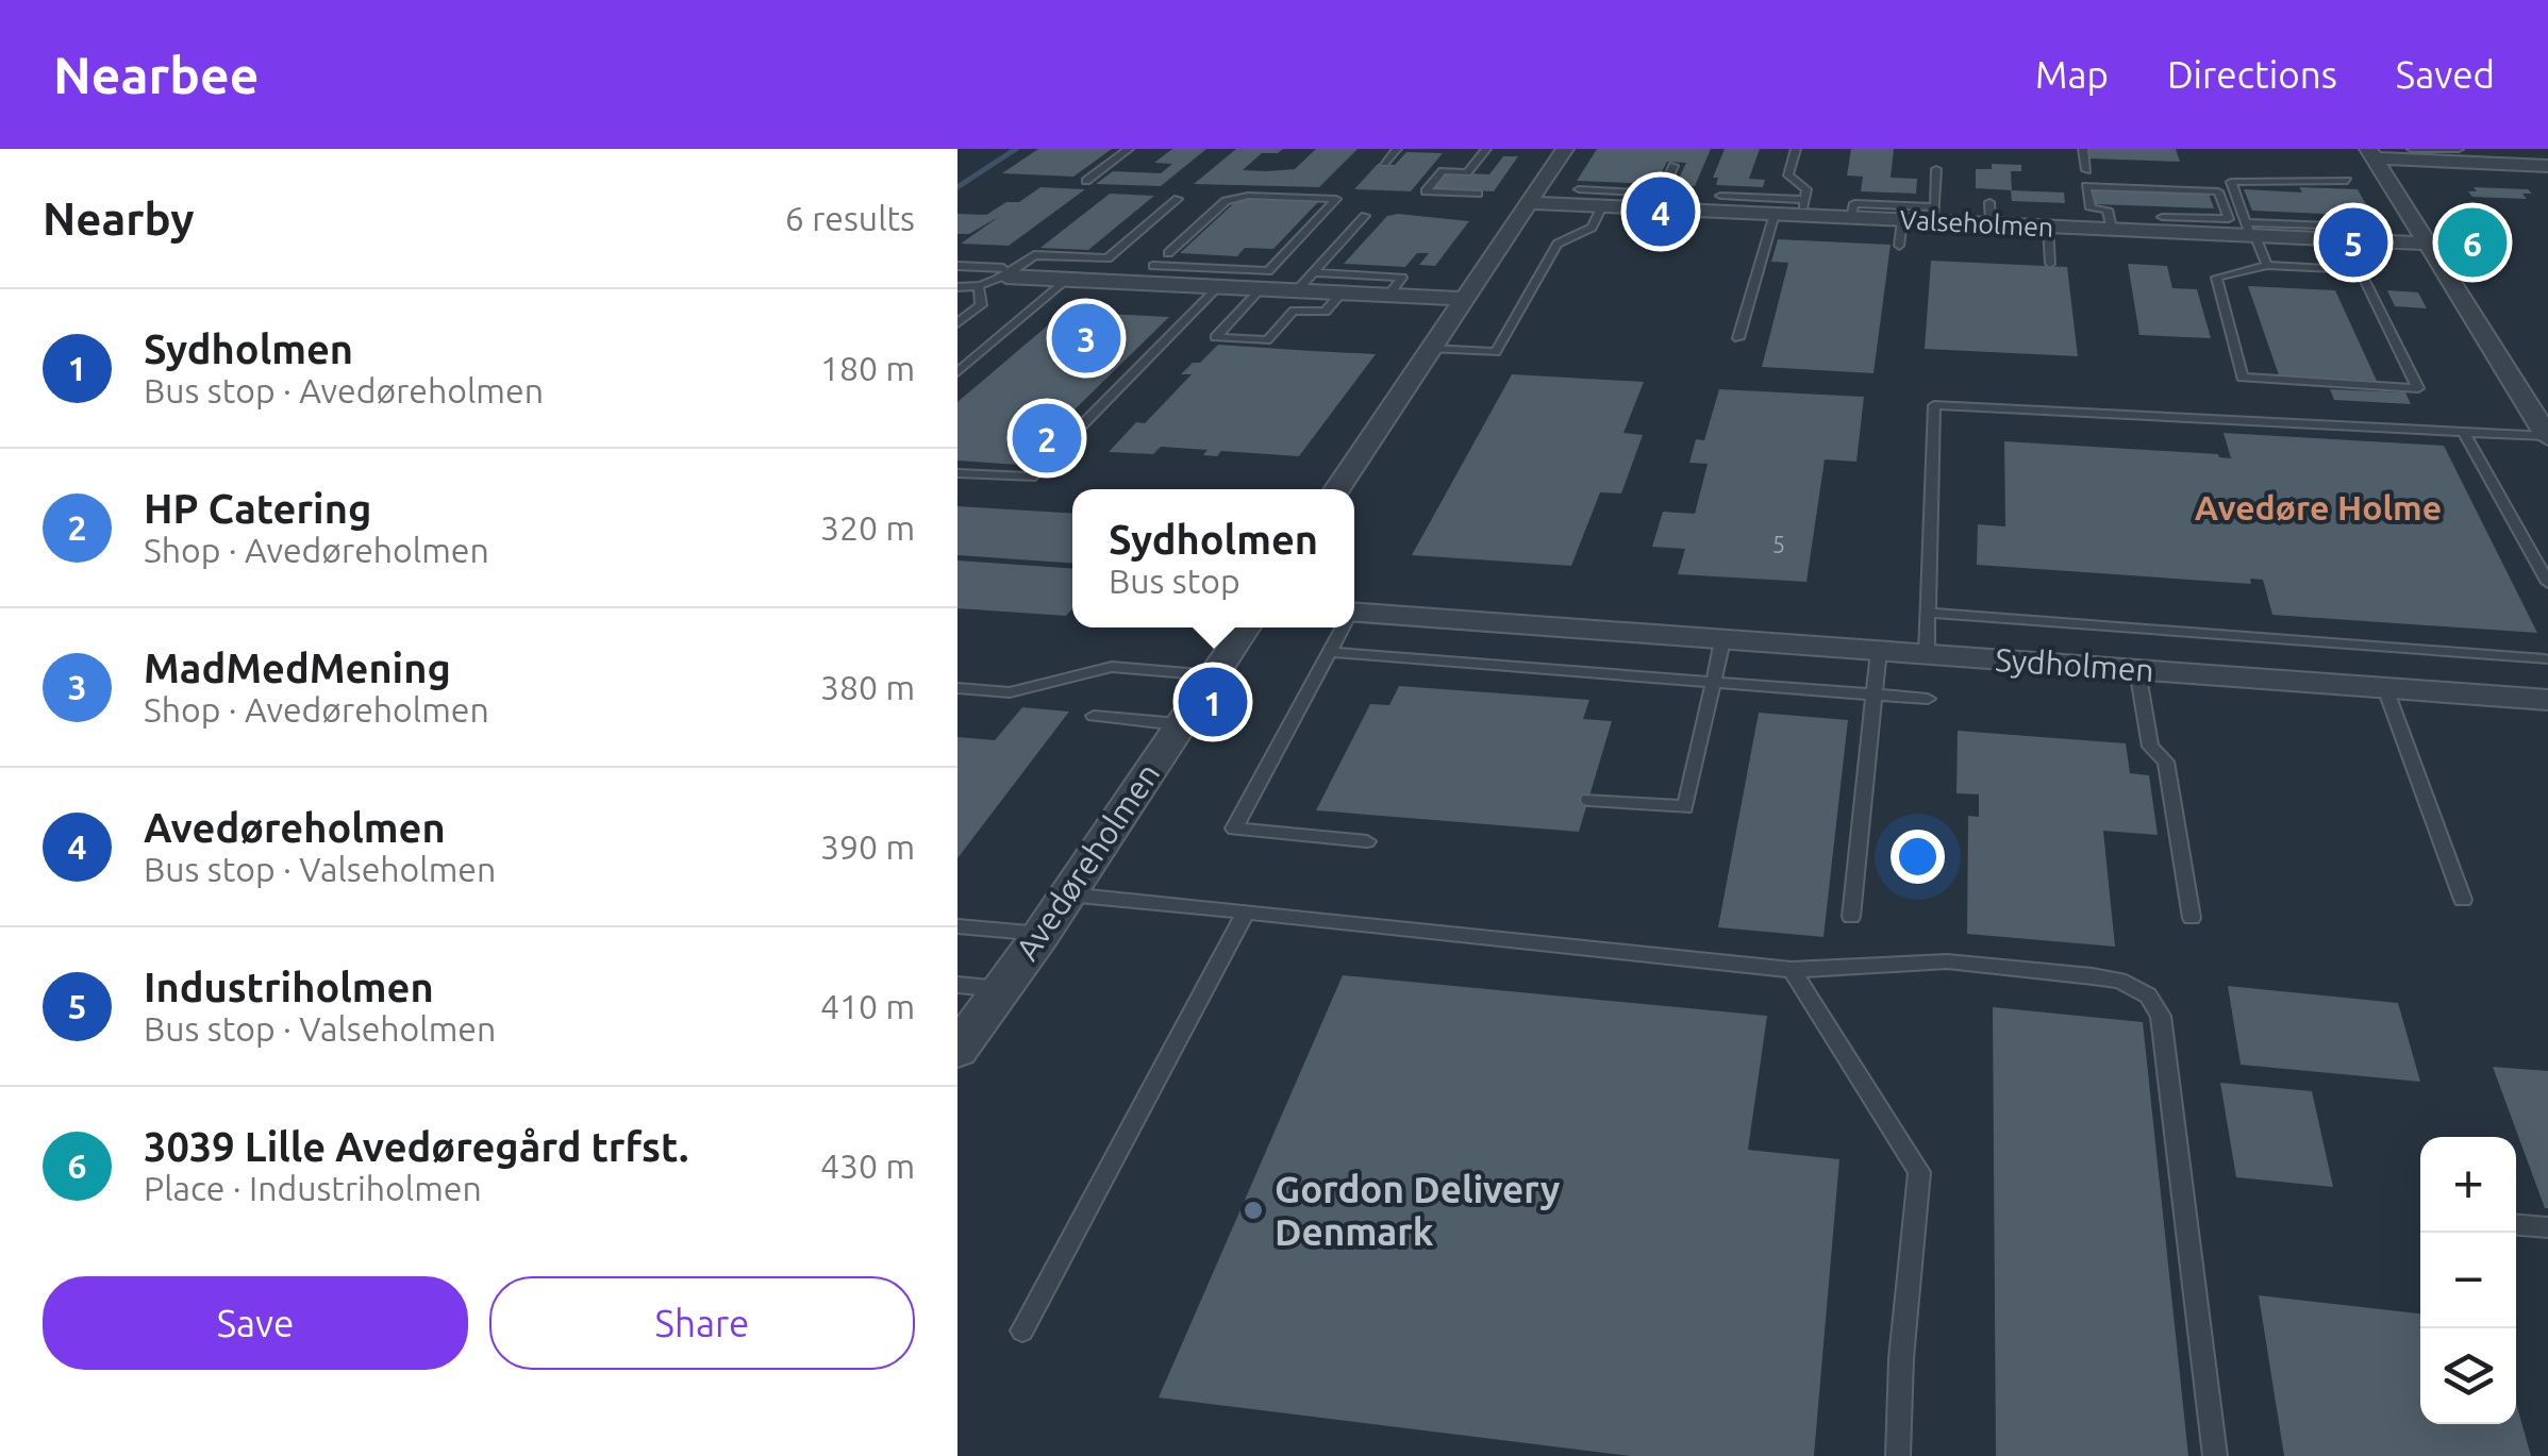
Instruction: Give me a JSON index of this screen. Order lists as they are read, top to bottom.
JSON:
{
  "streets": {
    "street": ["Valseholmen", "Sydholmen", "Avedøreholmen"]
  },
  "districts": ["Avedøre Holme"],
  "places": ["Gordon Delivery Denmark"],
  "house_numbers": ["5"],
  "page": {
    "header": "Nearbee",
    "nav": ["Map", "Directions", "Saved"],
    "heading": ["Nearby", "6 results"],
    "pins": [
      "4",
      "5",
      "6",
      "3",
      "2",
      "1"
    ],
    "list": [
      {
        "mark": "1",
        "name": "Sydholmen",
        "note": "Bus stop · Avedøreholmen",
        "value": "180 m"
      },
      {
        "mark": "2",
        "name": "HP Catering",
        "note": "Shop · Avedøreholmen",
        "value": "320 m"
      },
      {
        "mark": "3",
        "name": "MadMedMening",
        "note": "Shop · Avedøreholmen",
        "value": "380 m"
      },
      {
        "mark": "4",
        "name": "Avedøreholmen",
        "note": "Bus stop · Valseholmen",
        "value": "390 m"
      },
      {
        "mark": "5",
        "name": "Industriholmen",
        "note": "Bus stop · Valseholmen",
        "value": "410 m"
      },
      {
        "mark": "6",
        "name": "3039 Lille Avedøregård trfst.",
        "note": "Place · Industriholmen",
        "value": "430 m"
      }
    ],
    "popup": ["Sydholmen", "Bus stop"],
    "map_buttons": ["+", "−"],
    "buttons": ["Save", "Share"]
  }
}
